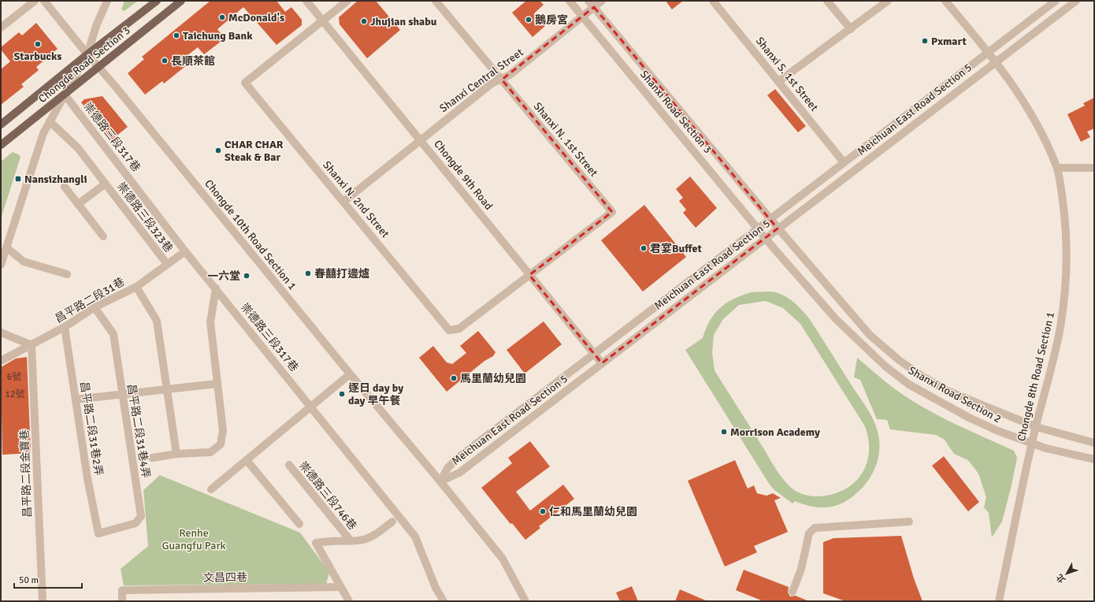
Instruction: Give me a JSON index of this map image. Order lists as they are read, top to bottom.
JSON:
{
  "streets": {
    "main road": ["Chongde Road Section 3"],
    "street": [
      "Shanxi S. 1st Street",
      "Shanxi Central Street",
      "Meichuan East Road Section 5",
      "Shanxi Road Section 3",
      "崇德路三段317巷",
      "Shanxi N. 1st Street",
      "Chongde 9th Road",
      "Shanxi N. 2nd Street",
      "崇德路三段323巷",
      "Chongde 10th Road Section 1",
      "昌平路二段31巷",
      "Chongde 8th Road Section 1",
      "Shanxi Road Section 2",
      "昌平路二段31巷2弄",
      "昌平路二段31巷4弄",
      "昌平路二段金寶巷",
      "崇德路三段746巷",
      "文昌四巷"
    ]
  },
  "crossings": [
    ["Chongde Road Section 3", "崇德路三段317巷"],
    ["Chongde Road Section 3", "Chongde 10th Road Section 1"],
    ["Shanxi S. 1st Street", "Meichuan East Road Section 5"],
    ["Shanxi Central Street", "Shanxi Road Section 3"],
    ["Shanxi Central Street", "Shanxi N. 1st Street"],
    ["Shanxi Central Street", "Chongde 9th Road"],
    ["Shanxi Central Street", "Shanxi N. 2nd Street"],
    ["Meichuan East Road Section 5", "Shanxi Road Section 3"],
    ["Meichuan East Road Section 5", "Chongde 9th Road"],
    ["Meichuan East Road Section 5", "Chongde 10th Road Section 1"],
    ["Meichuan East Road Section 5", "Chongde 8th Road Section 1"],
    ["Meichuan East Road Section 5", "Shanxi Road Section 2"],
    ["Shanxi Road Section 3", "Shanxi Road Section 2"],
    ["崇德路三段317巷", "昌平路二段31巷"],
    ["Shanxi N. 1st Street", "Chongde 9th Road"],
    ["Shanxi N. 1st Street", "Shanxi N. 2nd Street"],
    ["Chongde 9th Road", "Shanxi N. 2nd Street"],
    ["崇德路三段323巷", "昌平路二段31巷"],
    ["昌平路二段31巷", "昌平路二段31巷2弄"],
    ["昌平路二段31巷", "昌平路二段31巷4弄"],
    ["昌平路二段31巷", "昌平路二段金寶巷"],
    ["Chongde 8th Road Section 1", "Shanxi Road Section 2"],
    ["昌平路二段31巷2弄", "昌平路二段31巷4弄"]
  ],
  "parks": ["Renhe Guangfu Park"],
  "places": {
    "other": [
      "McDonald's",
      "鵝房宮",
      "Jhujian shabu",
      "Taichung Bank",
      "Pxmart",
      "Starbucks",
      "長順茶館",
      "CHAR CHAR Steak & Bar",
      "君宴Buffet",
      "春囍打邊爐",
      "一六堂",
      "馬里蘭幼兒園",
      "逐日 day by day 早午餐",
      "Morrison Academy",
      "仁和馬里蘭幼兒園"
    ],
    "transit": ["Nansizhangli"]
  },
  "house_numbers": ["6號", "12號"],
  "scale_bar": "50 m",
  "north": "bottom left"
}
